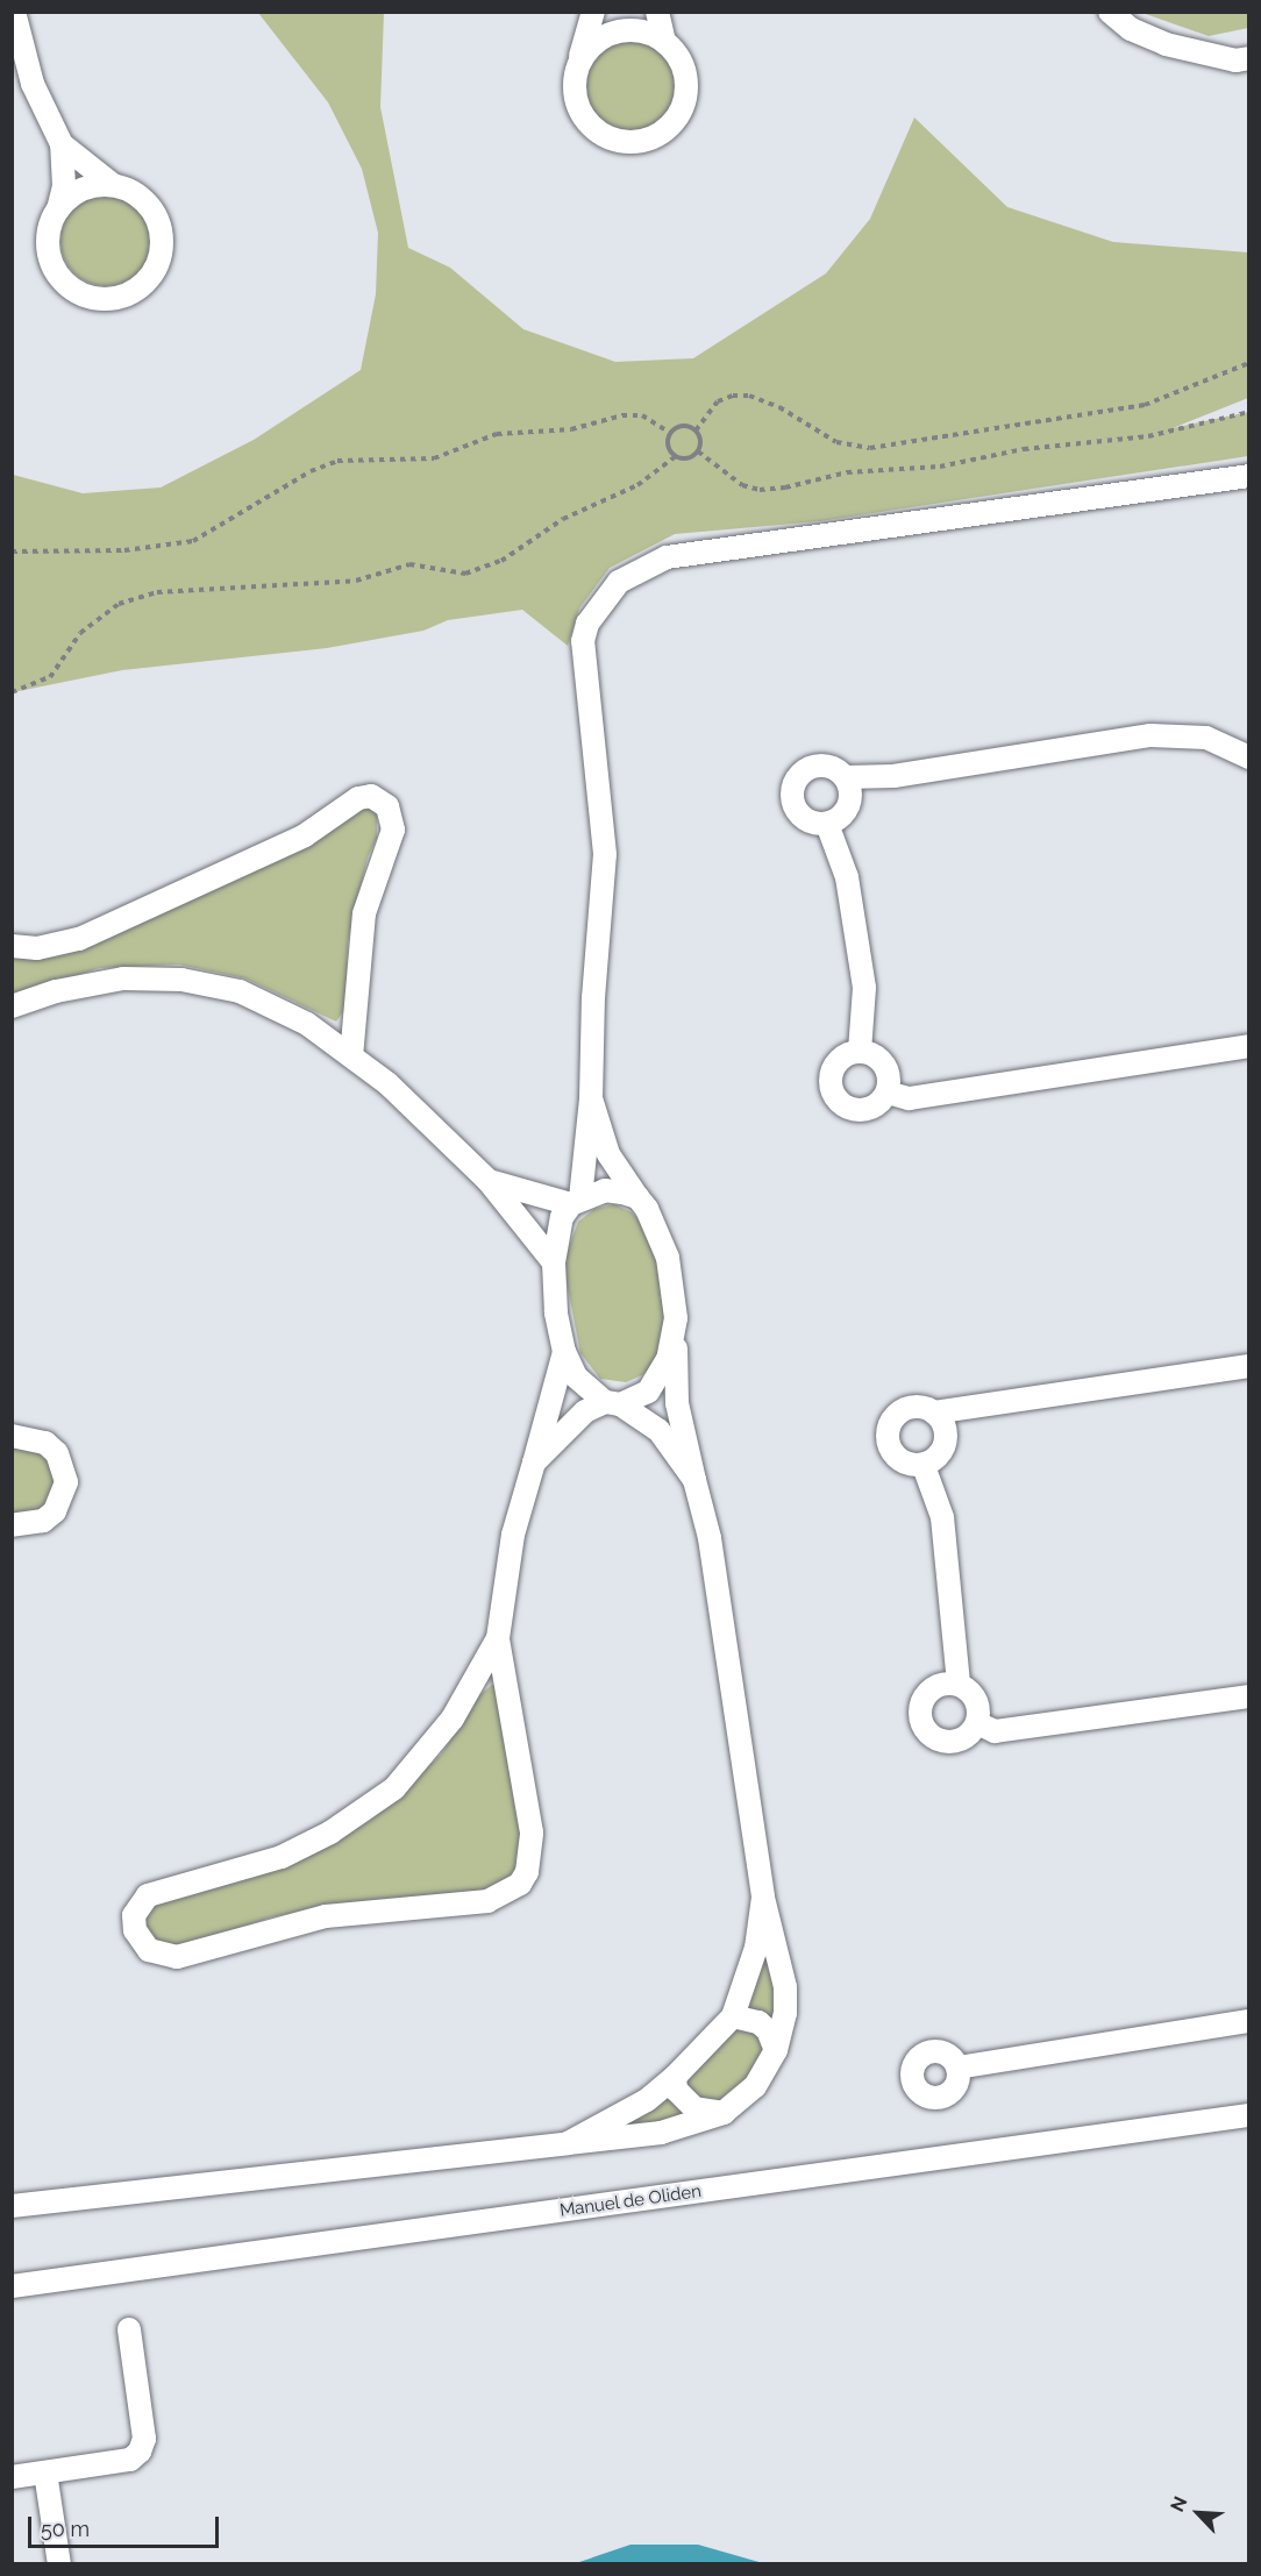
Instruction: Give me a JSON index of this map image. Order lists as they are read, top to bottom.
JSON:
{
  "streets": {
    "street": ["Manuel de Oliden"]
  },
  "scale_bar": "50 m",
  "north": "top left"
}
